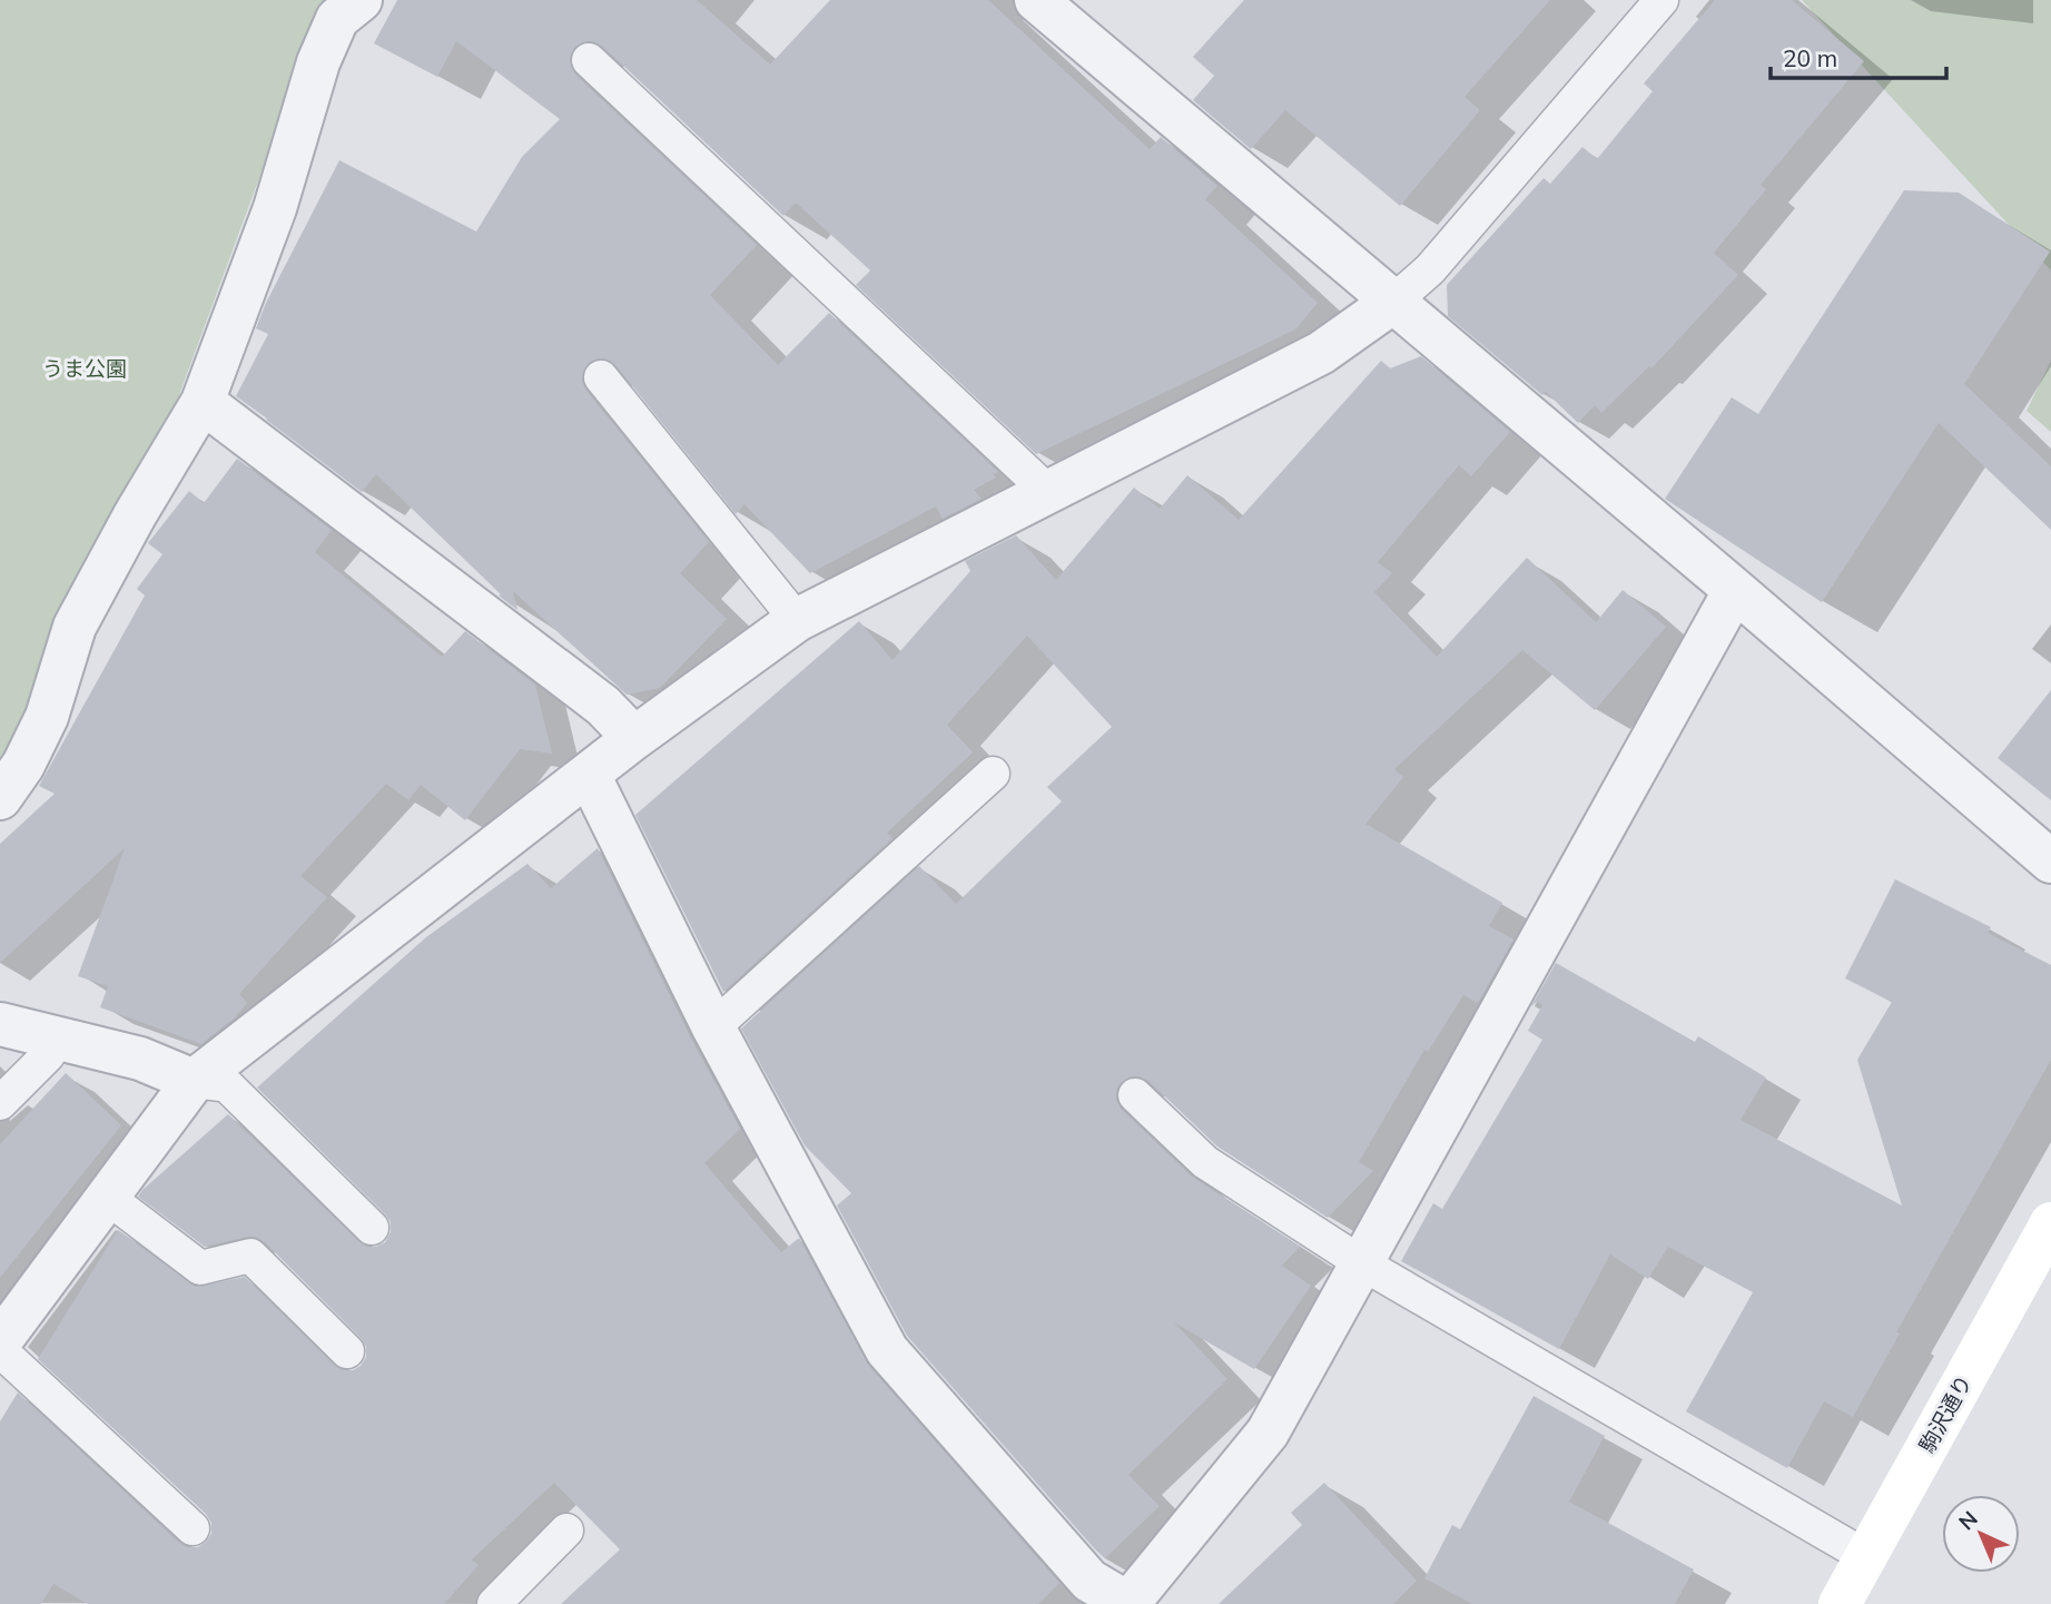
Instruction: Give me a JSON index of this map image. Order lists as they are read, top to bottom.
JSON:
{
  "streets": {
    "main road": ["駒沢通り"]
  },
  "parks": ["うま公園"],
  "scale_bar": "20 m",
  "north": "top left"
}
